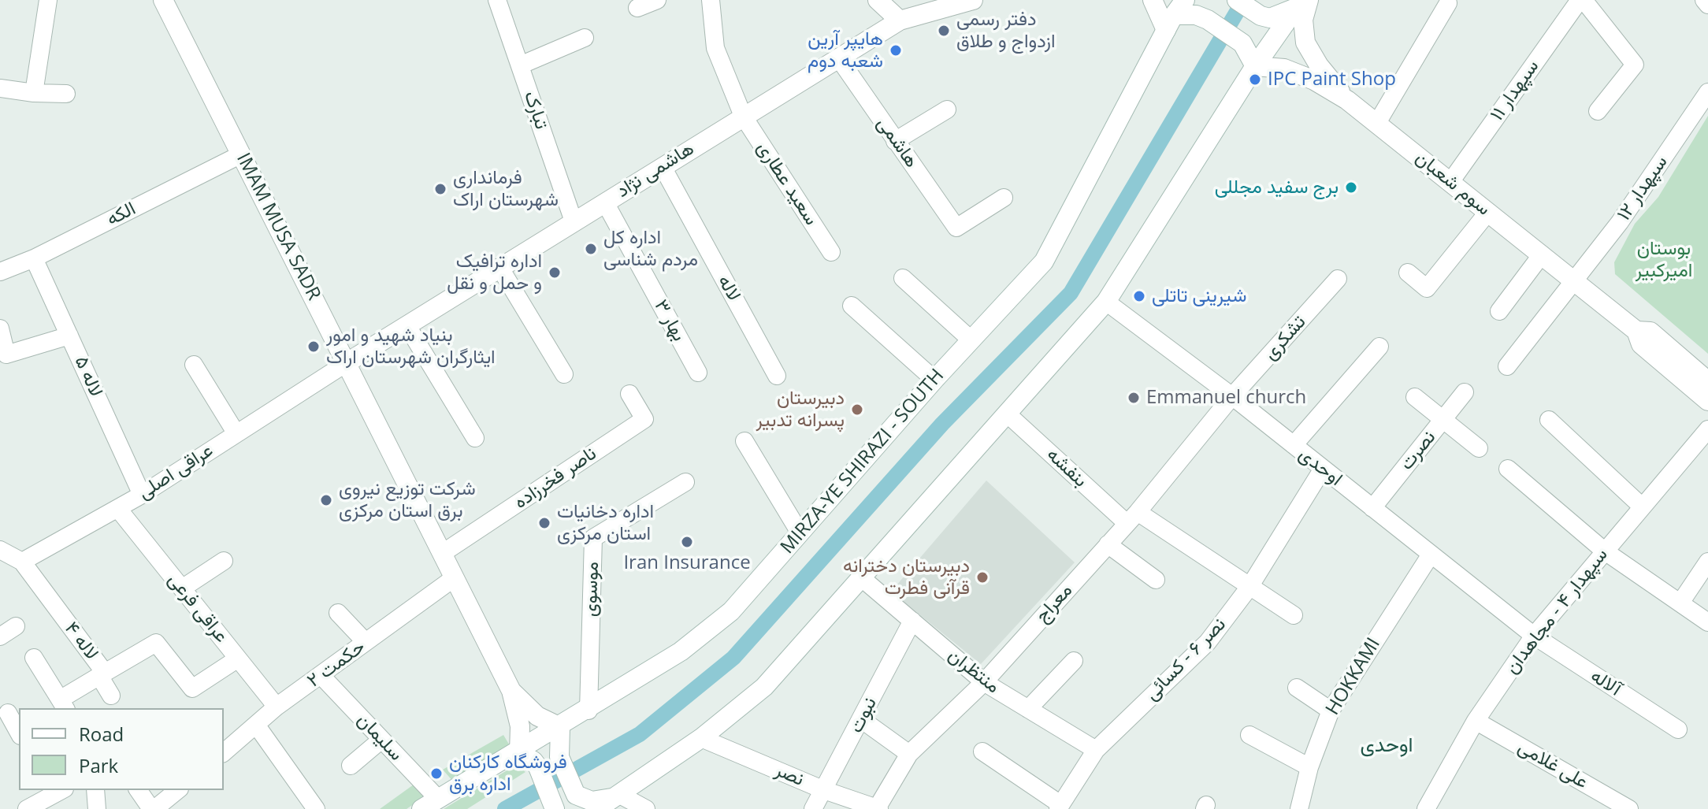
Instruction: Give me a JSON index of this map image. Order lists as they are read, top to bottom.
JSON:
{
  "streets": {
    "main road": [
      "هاشمی نژاد",
      "سوم شعبان",
      "IMAM MUSA SADR",
      "MIRZA-YE SHIRAZI - SOUTH"
    ],
    "street": [
      "سپهدار ۱۱",
      "تبارک",
      "هاشمی",
      "سعید عطاری",
      "سپهدار ۱۲",
      "الکه",
      "لاله",
      "بهار ۳",
      "تشکری",
      "لاله ۵",
      "نصرت",
      "اوحدی",
      "بنفشه",
      "عراقی اصلی",
      "ناصر فخرزاده",
      "موسوی",
      "معراج",
      "عراقی فرعی",
      "سپهدار ۴ - مجاهدان",
      "لاله ۴",
      "نصر ۶ - کسائی",
      "حکمت ۲",
      "منتظران",
      "HOKKAMI",
      "آلاله",
      "نبوت",
      "سلیمان",
      "علی غلامی",
      "نصر"
    ]
  },
  "crossings": [
    ["سپهدار ۱۱", "سوم شعبان"],
    ["تبارک", "هاشمی نژاد"],
    ["هاشمی", "هاشمی نژاد"],
    ["هاشمی نژاد", "سعید عطاری"],
    ["هاشمی نژاد", "IMAM MUSA SADR"],
    ["هاشمی نژاد", "لاله"],
    ["هاشمی نژاد", "بهار ۳"],
    ["هاشمی نژاد", "عراقی اصلی"],
    ["سوم شعبان", "سپهدار ۱۲"],
    ["الکه", "IMAM MUSA SADR"],
    ["الکه", "لاله ۵"],
    ["IMAM MUSA SADR", "MIRZA-YE SHIRAZI - SOUTH"],
    ["IMAM MUSA SADR", "عراقی اصلی"],
    ["IMAM MUSA SADR", "ناصر فخرزاده"],
    ["IMAM MUSA SADR", "حکمت ۲"],
    ["تشکری", "اوحدی"],
    ["تشکری", "معراج"],
    ["لاله ۵", "عراقی اصلی"],
    ["نصرت", "اوحدی"],
    ["MIRZA-YE SHIRAZI - SOUTH", "موسوی"],
    ["MIRZA-YE SHIRAZI - SOUTH", "سلیمان"],
    ["اوحدی", "معراج"],
    ["اوحدی", "سپهدار ۴ - مجاهدان"],
    ["اوحدی", "نصر ۶ - کسائی"],
    ["اوحدی", "HOKKAMI"],
    ["اوحدی", "آلاله"],
    ["بنفشه", "معراج"],
    ["بنفشه", "نصر ۶ - کسائی"],
    ["عراقی اصلی", "عراقی فرعی"],
    ["عراقی اصلی", "لاله ۴"],
    ["معراج", "منتظران"],
    ["معراج", "نصر"],
    ["عراقی فرعی", "لاله ۴"],
    ["عراقی فرعی", "حکمت ۲"],
    ["سپهدار ۴ - مجاهدان", "آلاله"],
    ["سپهدار ۴ - مجاهدان", "علی غلامی"],
    ["نصر ۶ - کسائی", "منتظران"],
    ["حکمت ۲", "سلیمان"],
    ["منتظران", "نبوت"],
    ["نبوت", "نصر"]
  ],
  "districts": ["اوحدی"],
  "parks": ["بوستان امیرکبیر"],
  "places": [
    "دفتر رسمی ازدواج و طلاق",
    "هایپر آرین شعبه دوم",
    "IPC Paint Shop",
    "برج سفید مجللی",
    "فرمانداری شهرستان اراک",
    "اداره کل مردم شناسی",
    "اداره ترافیک و حمل و نقل",
    "شیرینی تاتلی",
    "بنیاد شهید و امور ایثارگران شهرستان اراک",
    "Emmanuel church",
    "دبیرستان پسرانه تدبیر",
    "شرکت توزیع نیروی برق استان مرکزی",
    "اداره دخانیات استان مرکزی",
    "Iran Insurance",
    "دبیرستان دخترانه قرآنی فطرت",
    "فروشگاه کارکنان اداره برق"
  ],
  "legend": ["Road", "Park"]
}
